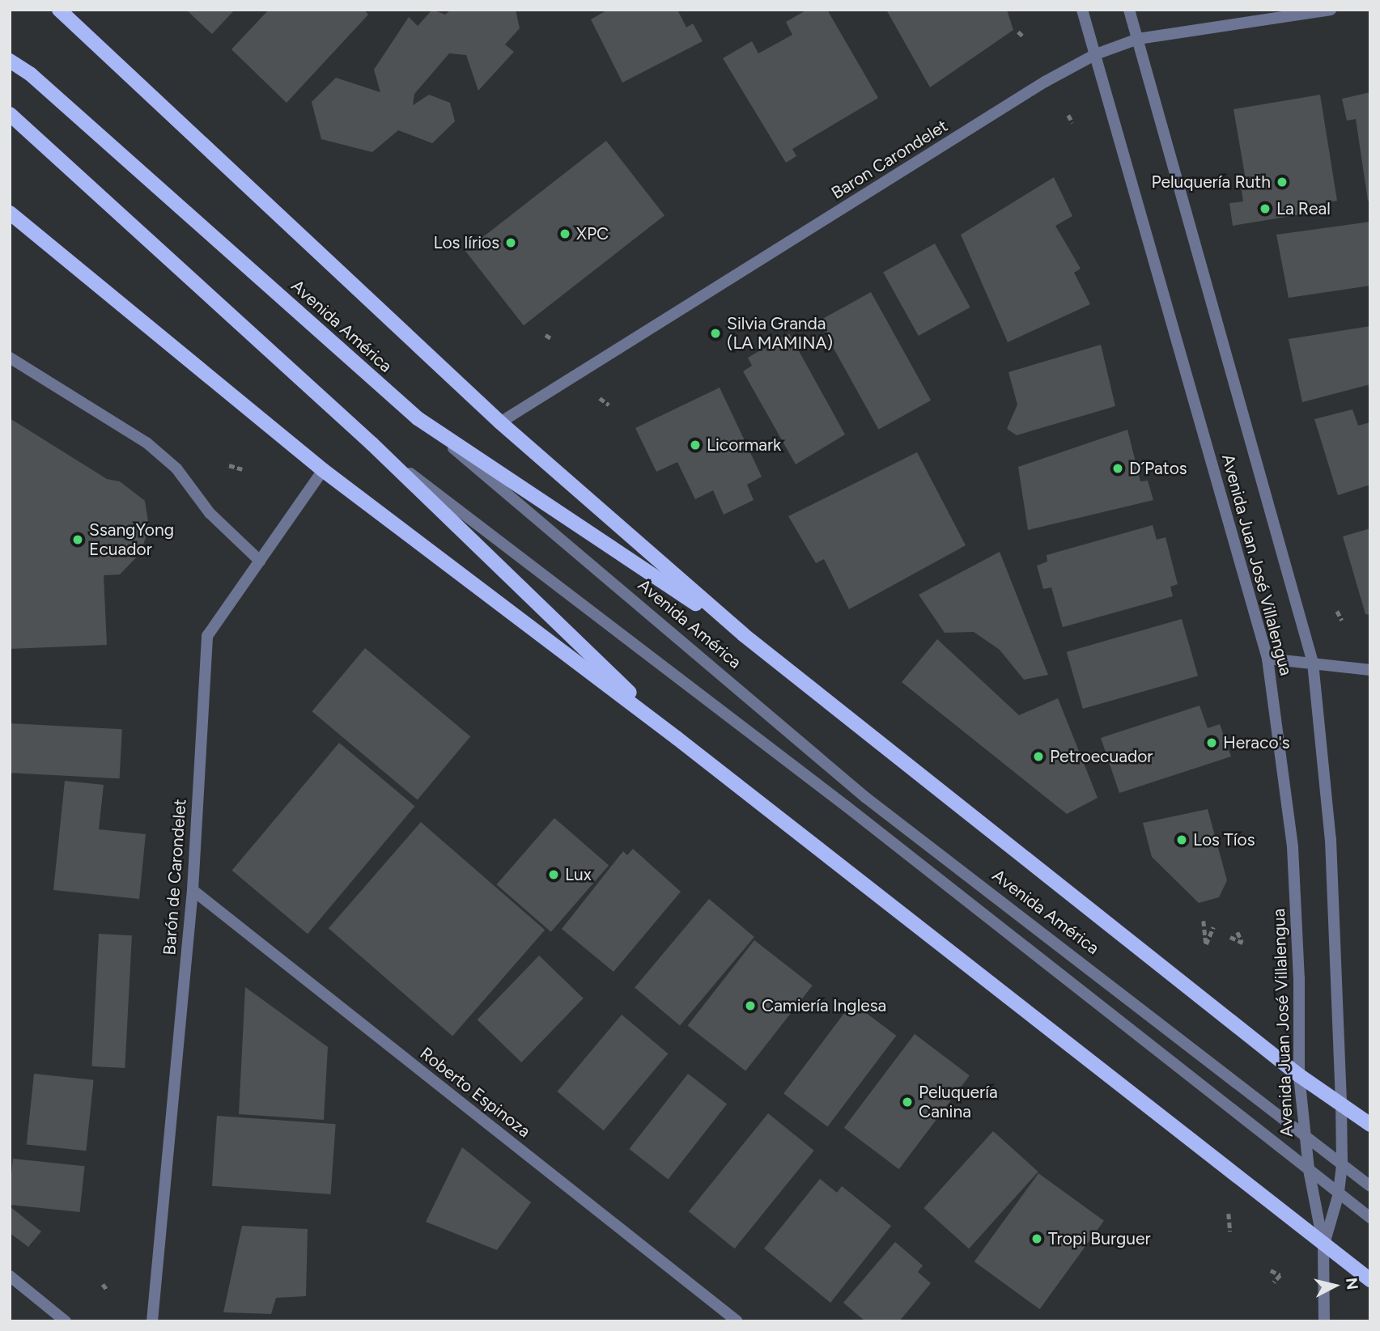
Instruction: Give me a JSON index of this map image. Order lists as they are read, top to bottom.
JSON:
{
  "streets": {
    "main road": ["Avenida América"],
    "street": [
      "Baron Carondelet",
      "Avenida Juan José Villalengua",
      "Barón de Carondelet",
      "Roberto Espinoza"
    ]
  },
  "crossings": [
    ["Baron Carondelet", "Avenida América"],
    ["Baron Carondelet", "Avenida Juan José Villalengua"],
    ["Avenida América", "Avenida Juan José Villalengua"],
    ["Barón de Carondelet", "Roberto Espinoza"]
  ],
  "places": [
    "Peluquería Ruth",
    "La Real",
    "XPC",
    "Los lírios",
    "Silvia Granda (LA MAMINA)",
    "Licormark",
    "D´Patos",
    "SsangYong Ecuador",
    "Heraco's",
    "Petroecuador",
    "Los Tíos",
    "Lux",
    "Camiería Inglesa",
    "Peluquería Canina",
    "Tropi Burguer"
  ],
  "north": "right"
}
